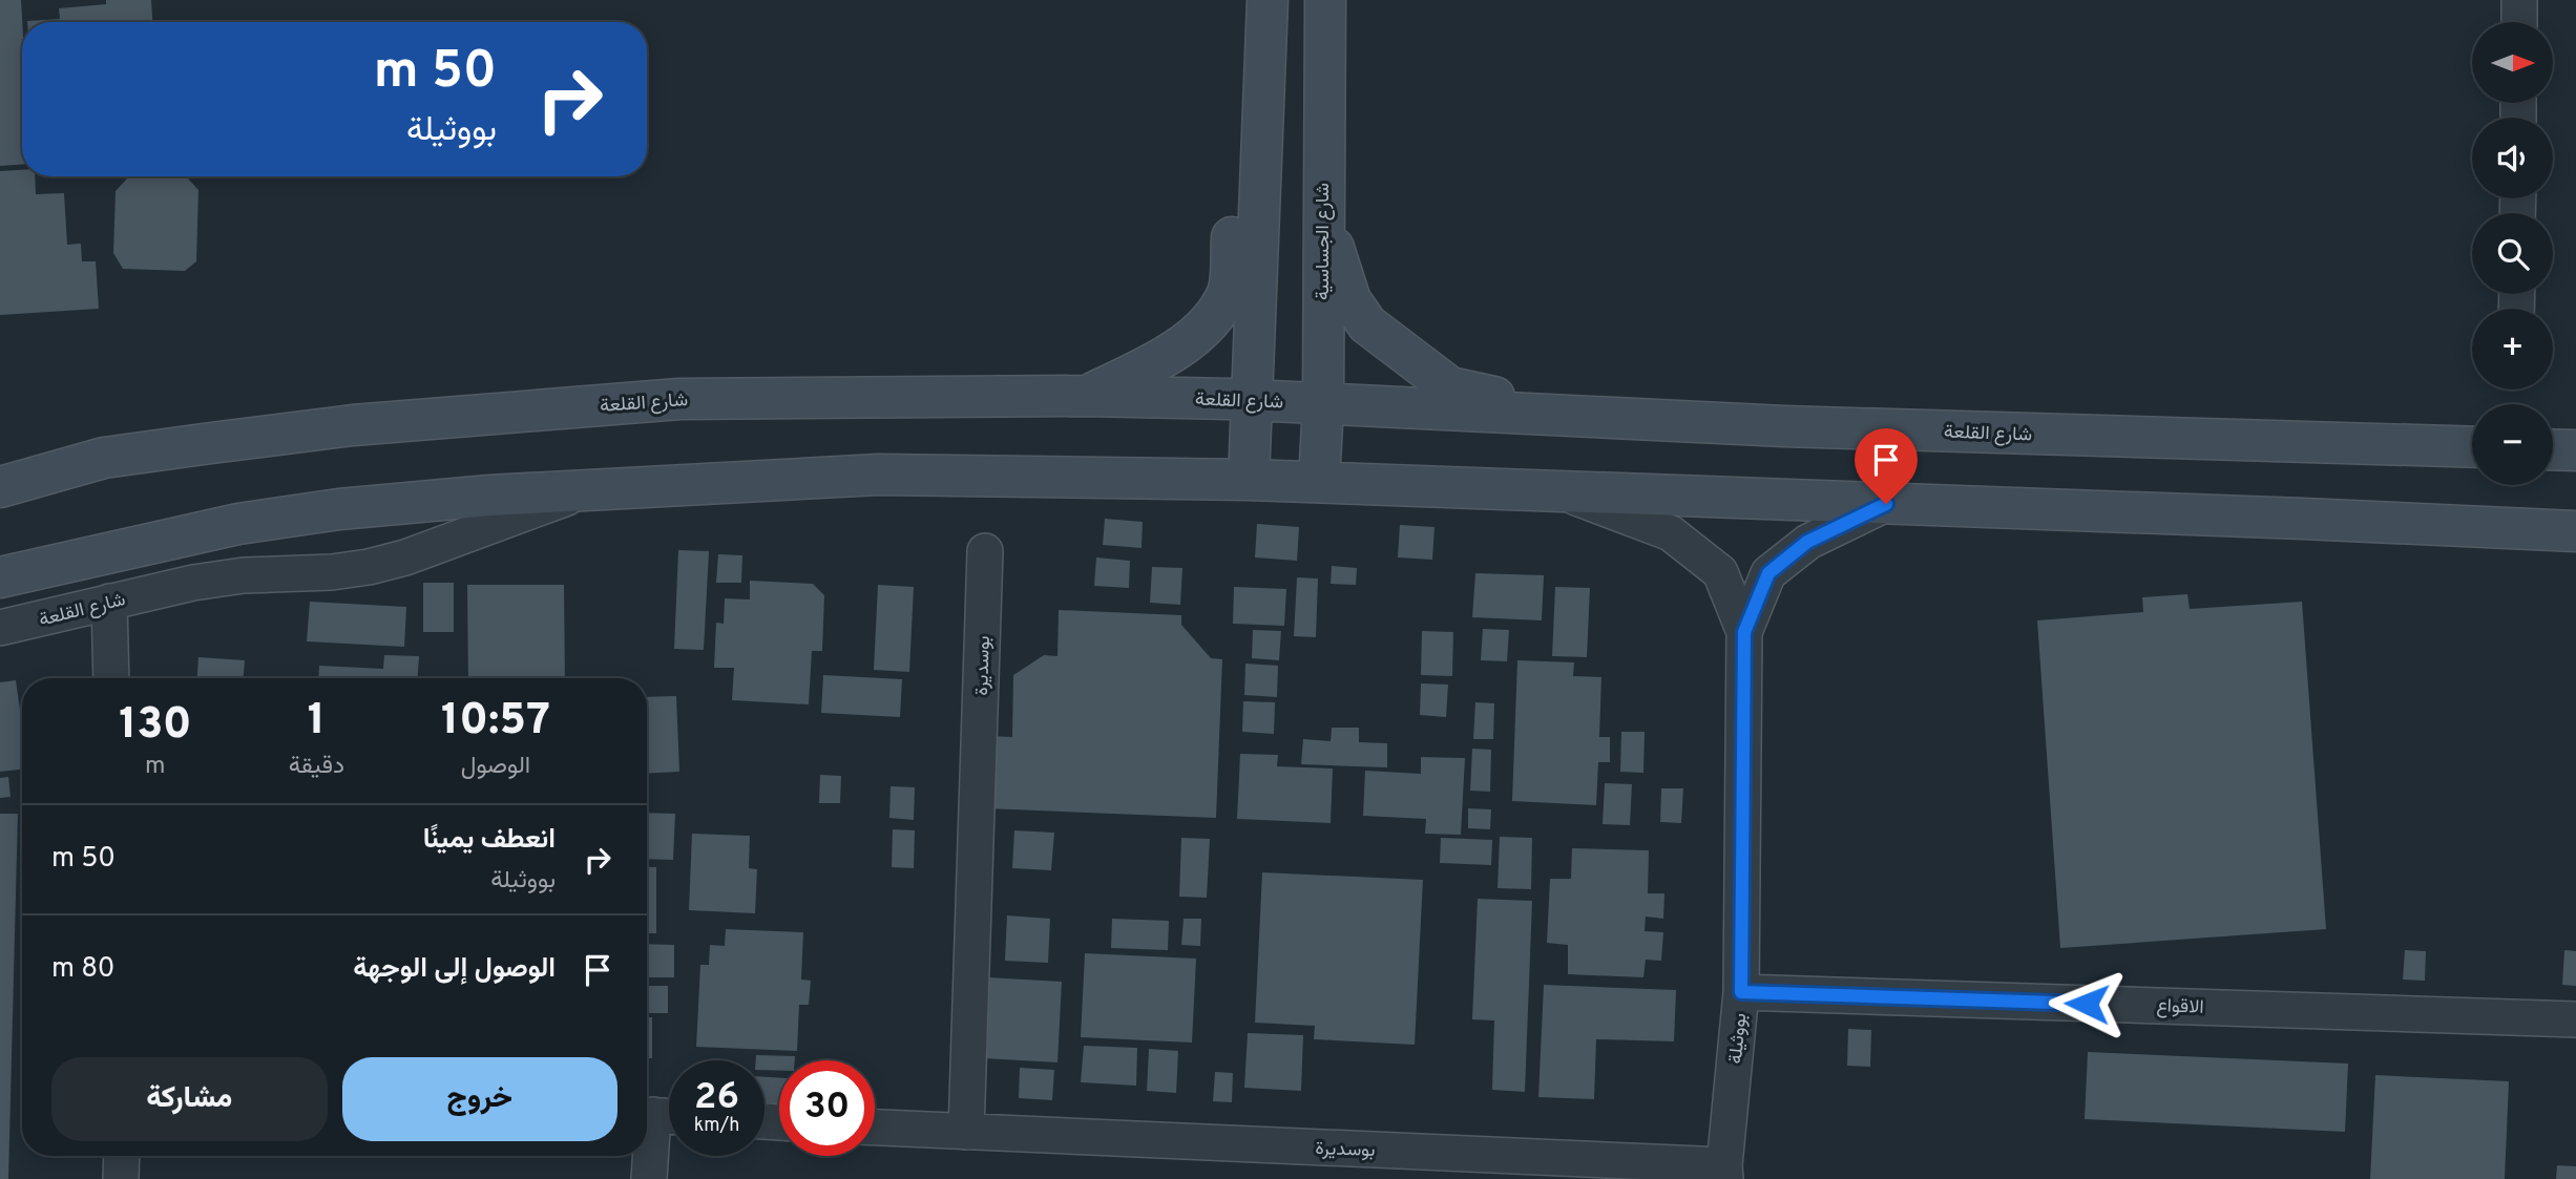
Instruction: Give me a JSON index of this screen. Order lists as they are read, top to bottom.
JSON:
{
  "streets": {
    "main road": ["شارع الجساسية", "شارع القلعة"],
    "street": ["بوسديرة", "الاقواع", "بووثيلة"]
  },
  "crossings": [
    ["شارع الجساسية", "شارع القلعة"],
    ["شارع القلعة", "بووثيلة"],
    ["بوسديرة", "بووثيلة"],
    ["الاقواع", "بووثيلة"]
  ],
  "north": "right",
  "page": {
    "map_buttons": ["+", "−"],
    "turn": ["50 m", "بووثيلة"],
    "eta": [
      "10:57",
      "الوصول",
      "1",
      "دقيقة",
      "130",
      "m"
    ],
    "list": [
      {
        "name": "انعطف يمينًا",
        "note": "بووثيلة",
        "value": "50 m"
      },
      {
        "name": "الوصول إلى الوجهة",
        "value": "80 m"
      }
    ],
    "buttons": ["خروج", "مشاركة"],
    "speed": "26 km/h",
    "limit": "30"
  }
}
